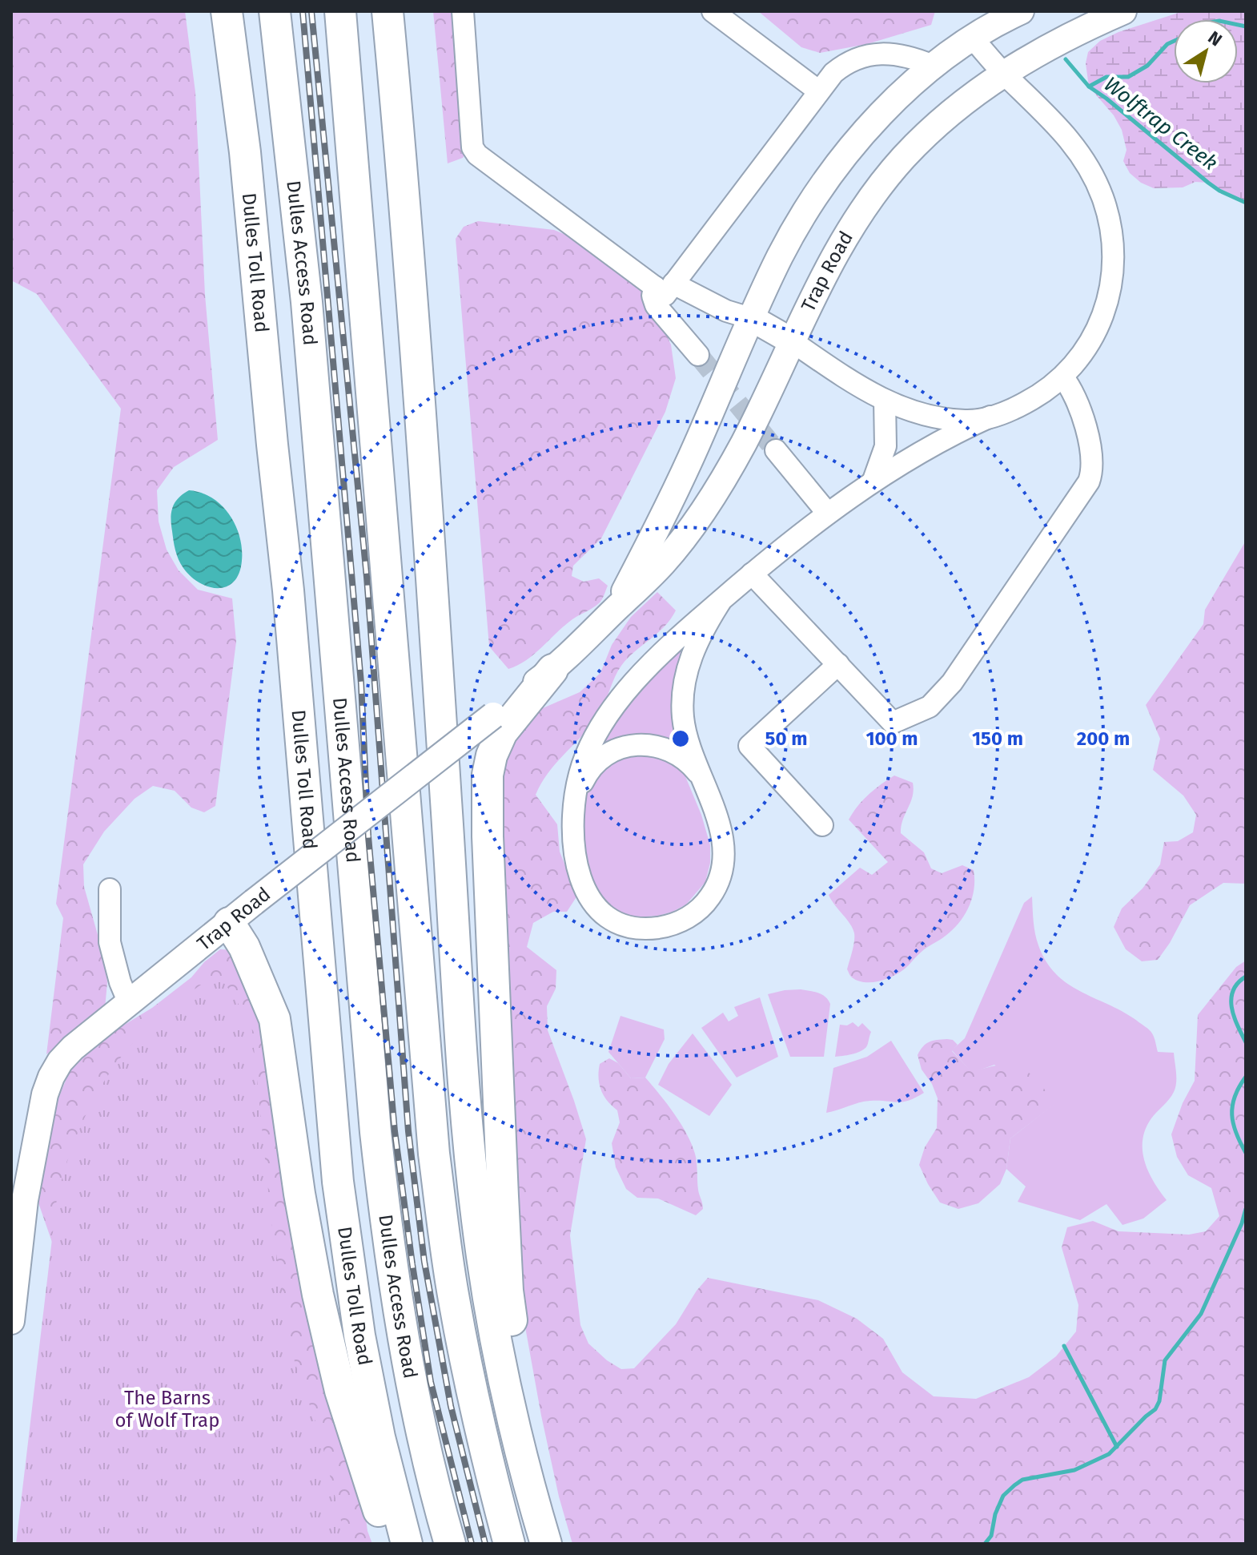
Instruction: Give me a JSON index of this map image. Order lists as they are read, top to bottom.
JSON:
{
  "streets": {
    "highway": ["Dulles Toll Road", "Dulles Access Road"],
    "main road": ["Trap Road"]
  },
  "water": ["Wolftrap Creek"],
  "parks": ["The Barns of Wolf Trap"],
  "north": "top right",
  "rings": [
    "50 m",
    "100 m",
    "150 m",
    "200 m"
  ]
}
